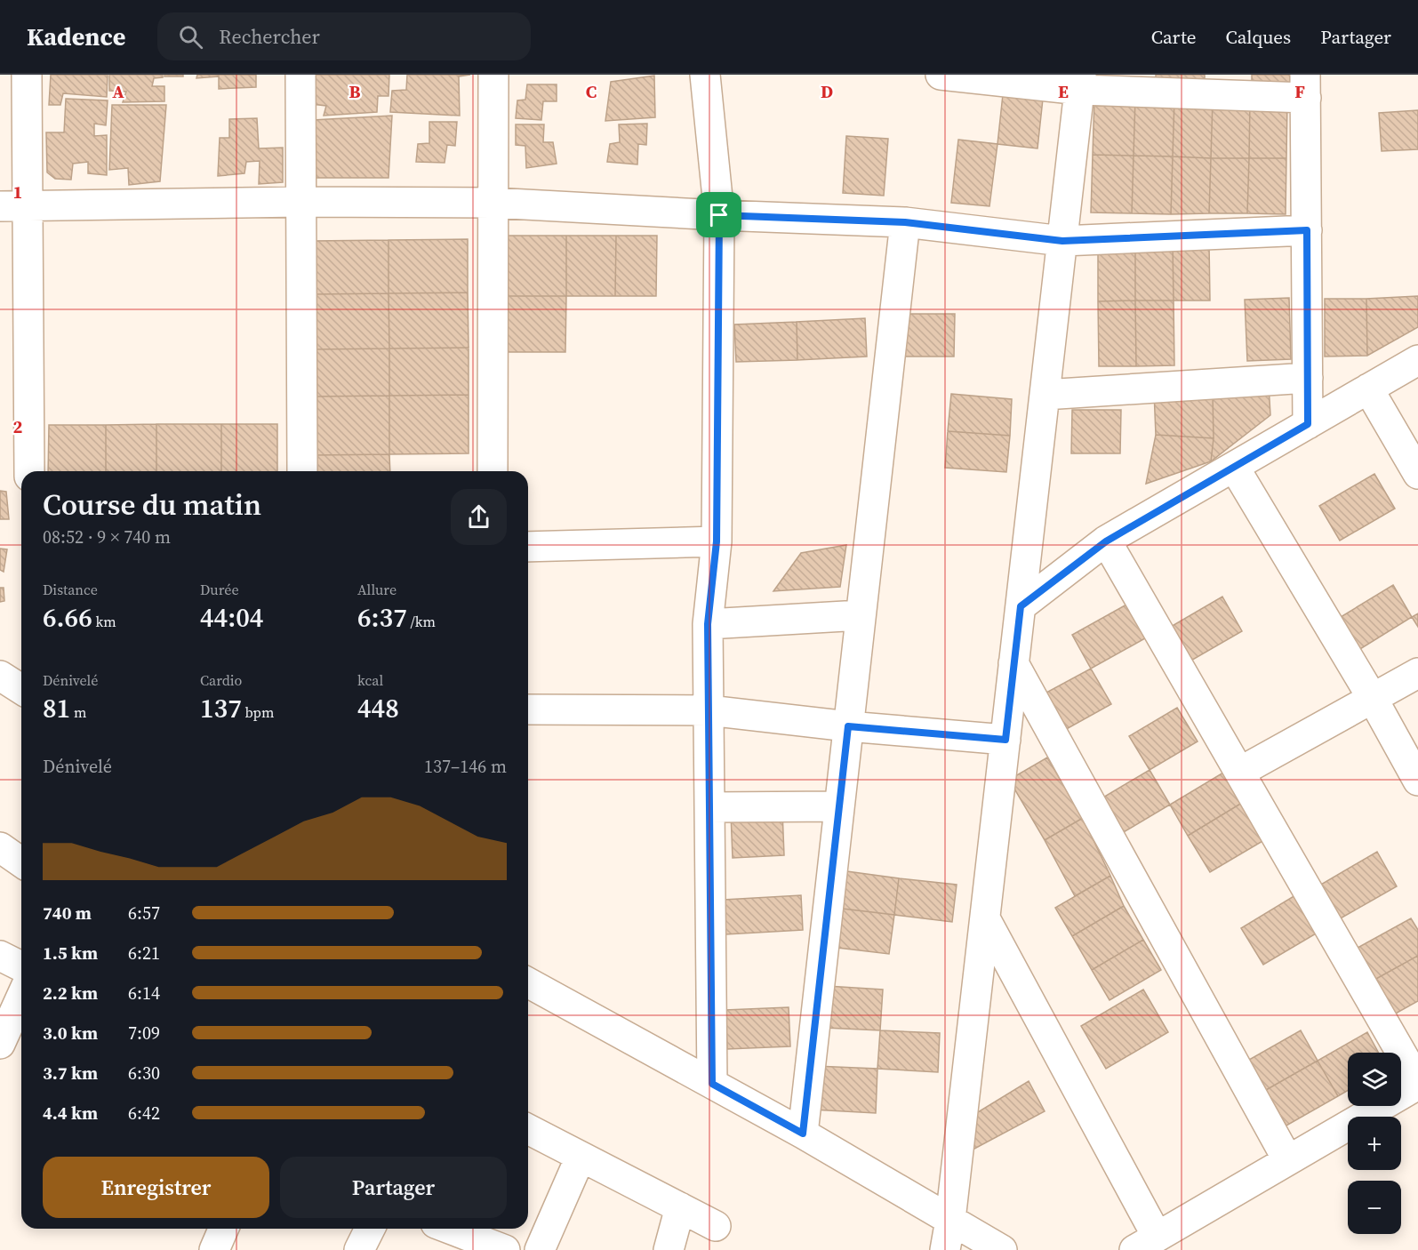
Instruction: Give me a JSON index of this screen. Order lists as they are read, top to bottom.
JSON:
{
  "page": {
    "header": "Kadence",
    "search": "Rechercher",
    "nav": ["Carte", "Calques", "Partager"],
    "heading": ["Course du matin", "08:52 · 9 × 740 m"],
    "stats": [
      ["Distance", "6.66 km"],
      ["Durée", "44:04"],
      ["Allure", "6:37 /km"],
      ["Dénivelé", "81 m"],
      ["Cardio", "137 bpm"],
      ["kcal", "448"]
    ],
    "chart": ["Dénivelé", "137–146 m"],
    "list": [
      {
        "name": "740 m",
        "note": "6:57"
      },
      {
        "name": "1.5 km",
        "note": "6:21"
      },
      {
        "name": "2.2 km",
        "note": "6:14"
      },
      {
        "name": "3.0 km",
        "note": "7:09"
      },
      {
        "name": "3.7 km",
        "note": "6:30"
      },
      {
        "name": "4.4 km",
        "note": "6:42"
      }
    ],
    "map_buttons": ["+", "−"],
    "buttons": ["Enregistrer", "Partager"]
  },
  "grid": {
    "columns": [
      "A",
      "B",
      "C",
      "D",
      "E",
      "F"
    ],
    "rows": ["1", "2"]
  }
}
